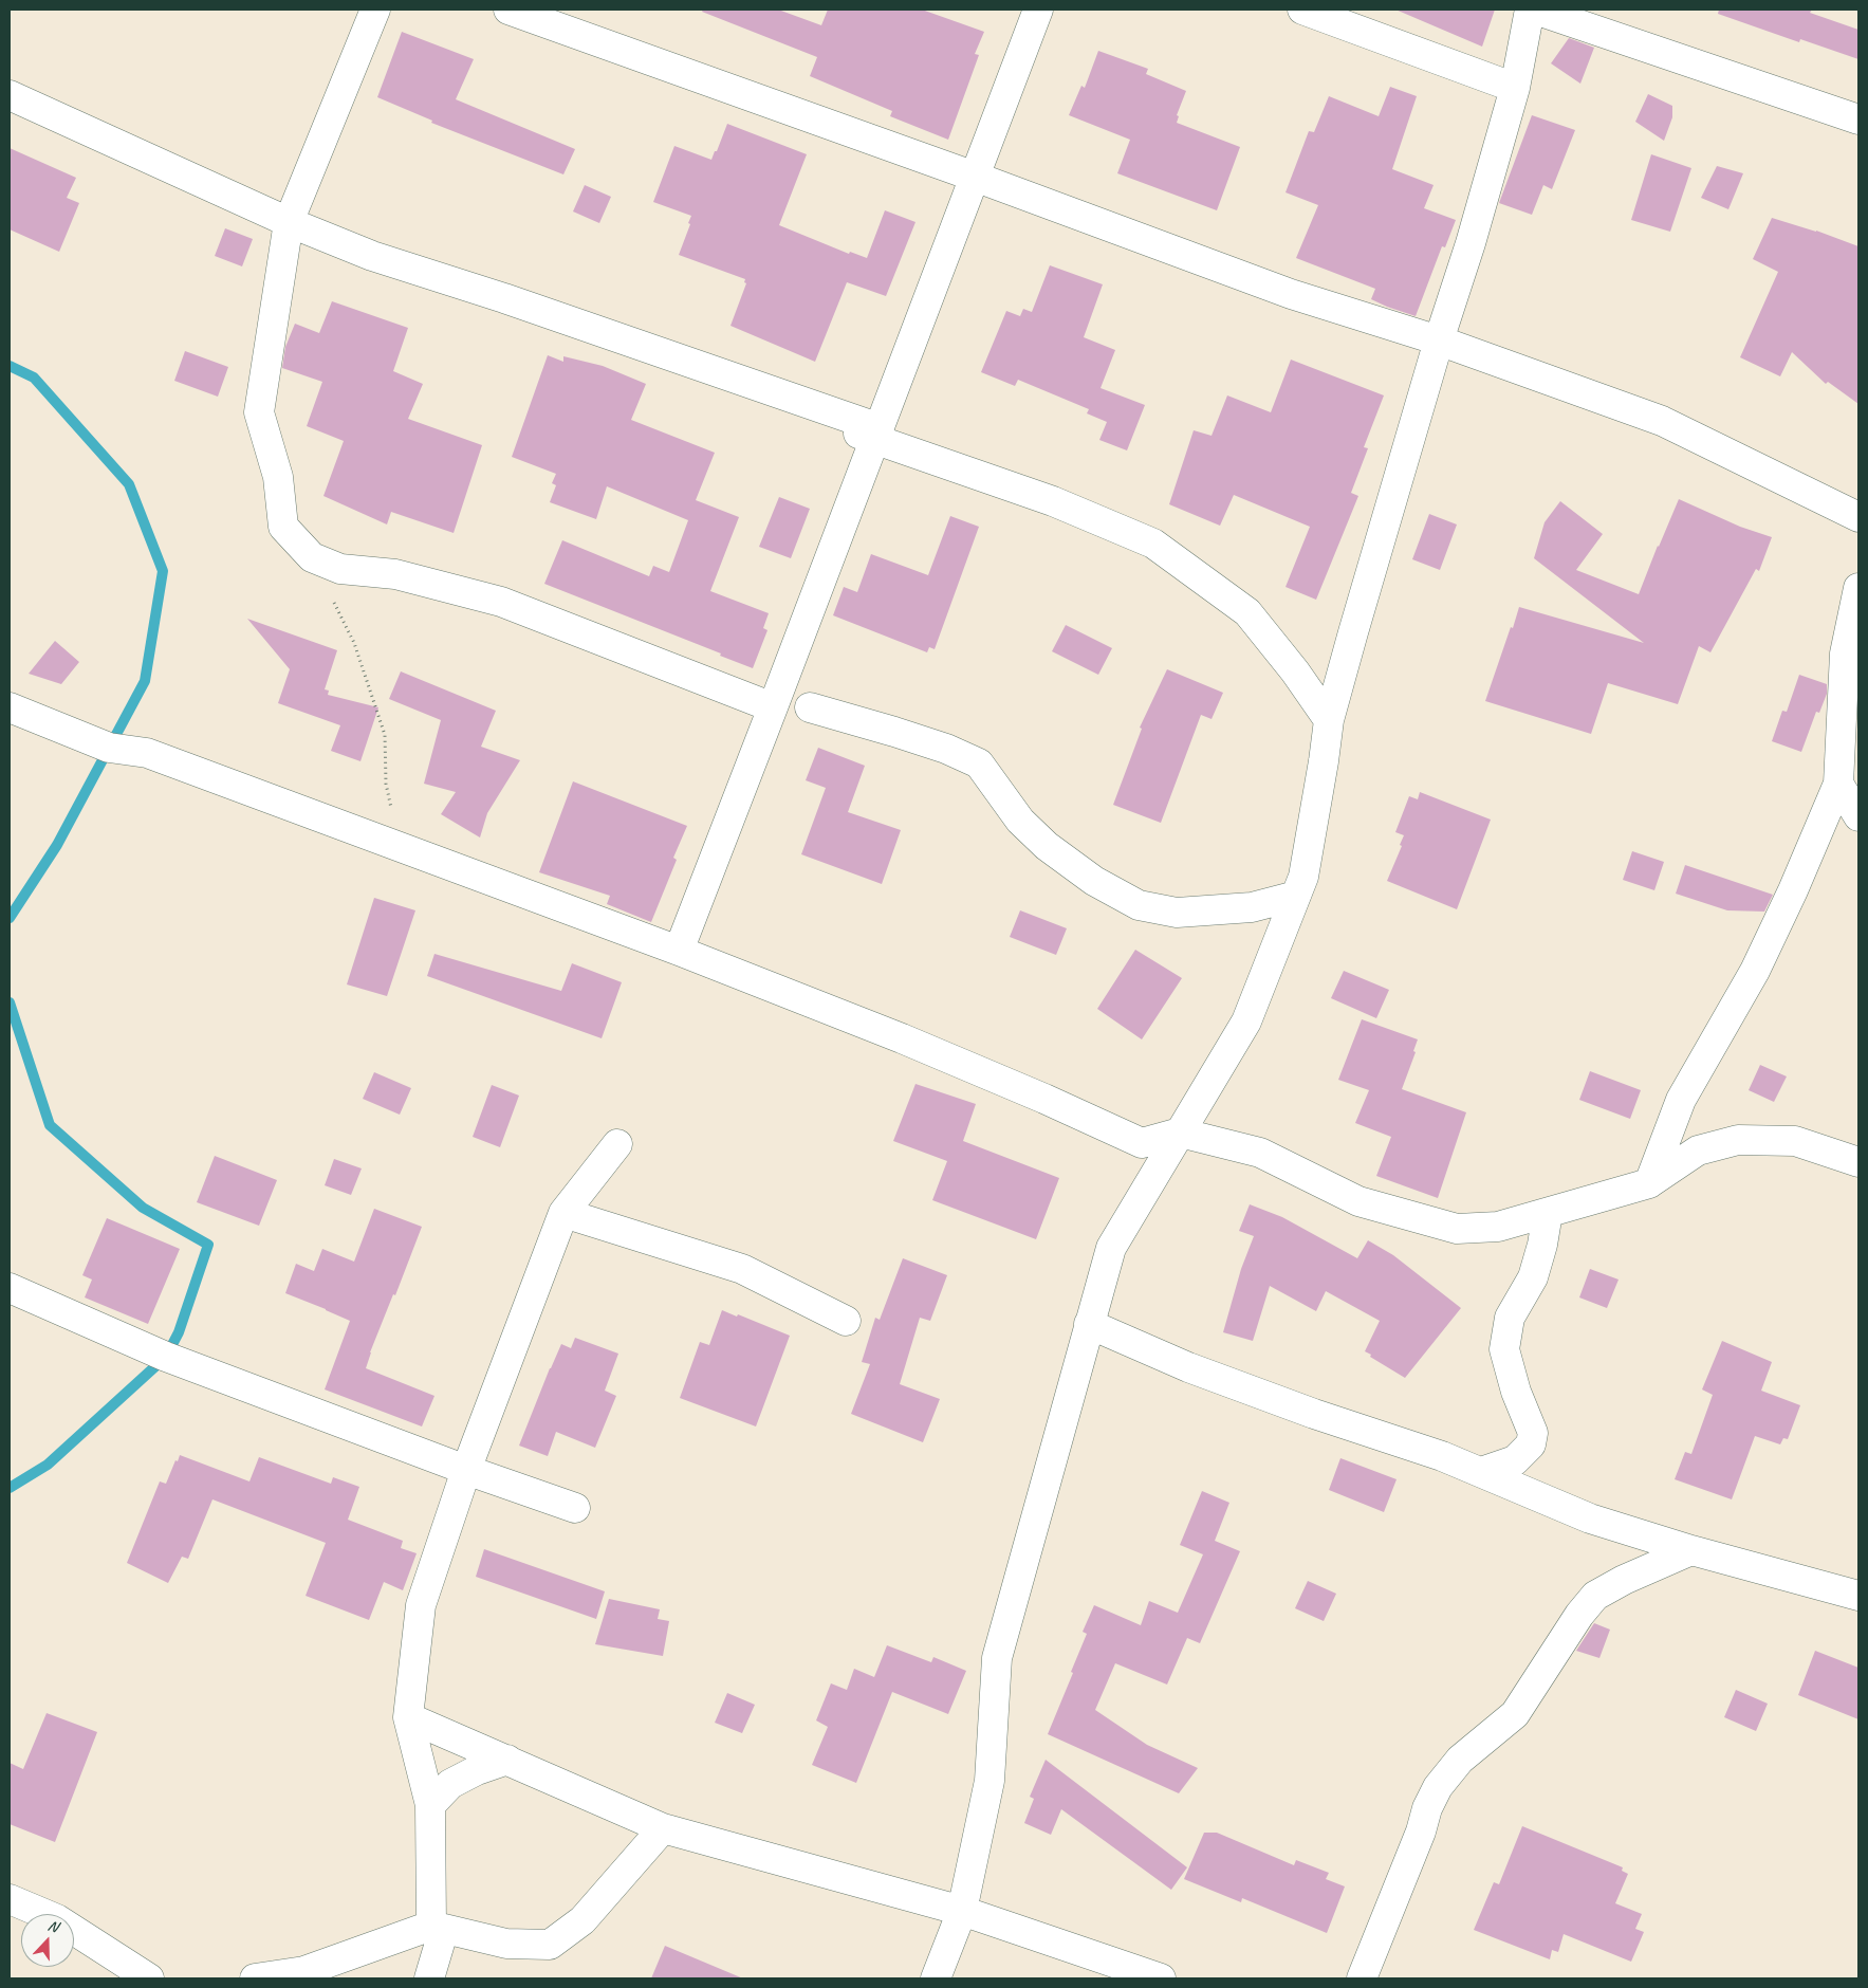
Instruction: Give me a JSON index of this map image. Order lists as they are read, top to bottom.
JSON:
{
  "north": "top"
}
